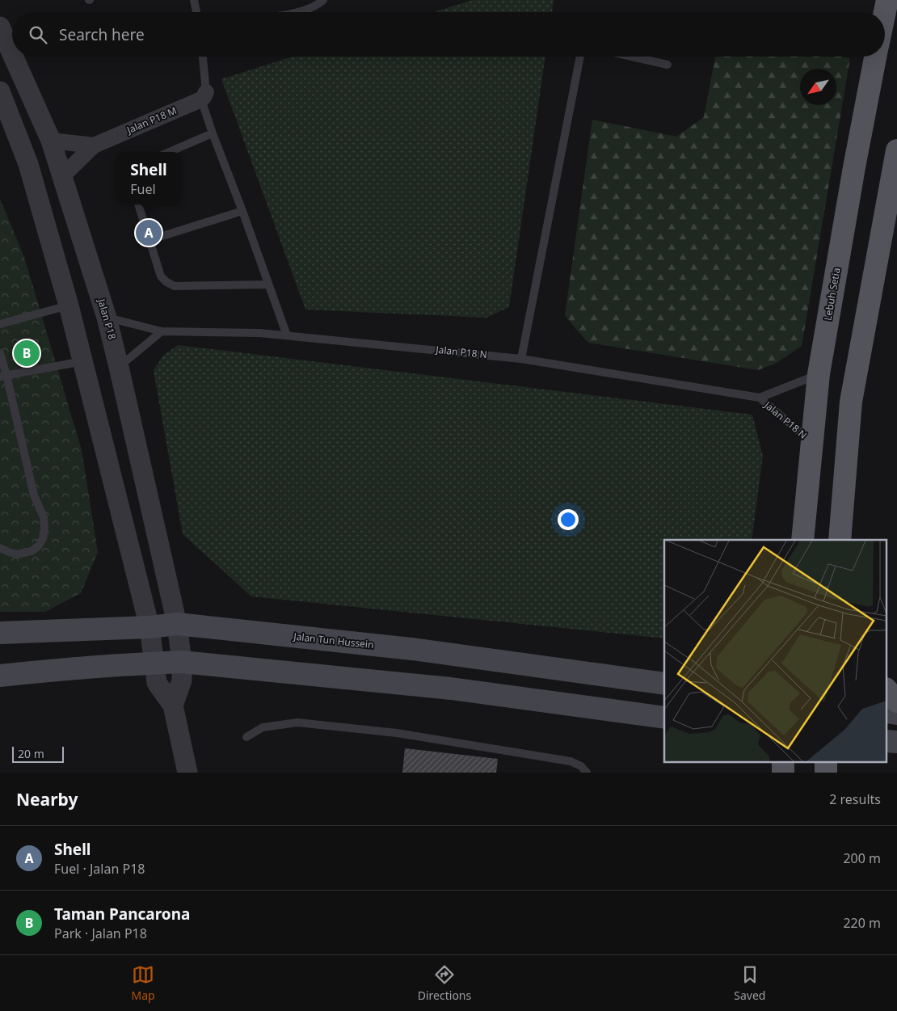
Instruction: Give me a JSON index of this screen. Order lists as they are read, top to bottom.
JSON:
{
  "streets": {
    "main road": ["Lebuh Setia", "Jalan Tun Hussein"],
    "street": ["Jalan P18 M", "Jalan P18"],
    "lane": ["Jalan P18 N"]
  },
  "crossings": [
    ["Jalan P18 M", "Jalan P18"],
    ["Lebuh Setia", "Jalan P18 N"],
    ["Jalan P18", "Jalan P18 N"],
    ["Jalan P18", "Jalan Tun Hussein"]
  ],
  "scale_bar": "20 m",
  "north": "bottom left",
  "page": {
    "search": "Search here",
    "popup": ["Shell", "Fuel"],
    "pins": ["A", "B"],
    "scale": "20 m",
    "heading": ["Nearby", "2 results"],
    "list": [
      {
        "mark": "A",
        "name": "Shell",
        "note": "Fuel · Jalan P18",
        "value": "200 m"
      },
      {
        "mark": "B",
        "name": "Taman Pancarona",
        "note": "Park · Jalan P18",
        "value": "220 m"
      }
    ],
    "nav": ["Map", "Directions", "Saved"]
  }
}
